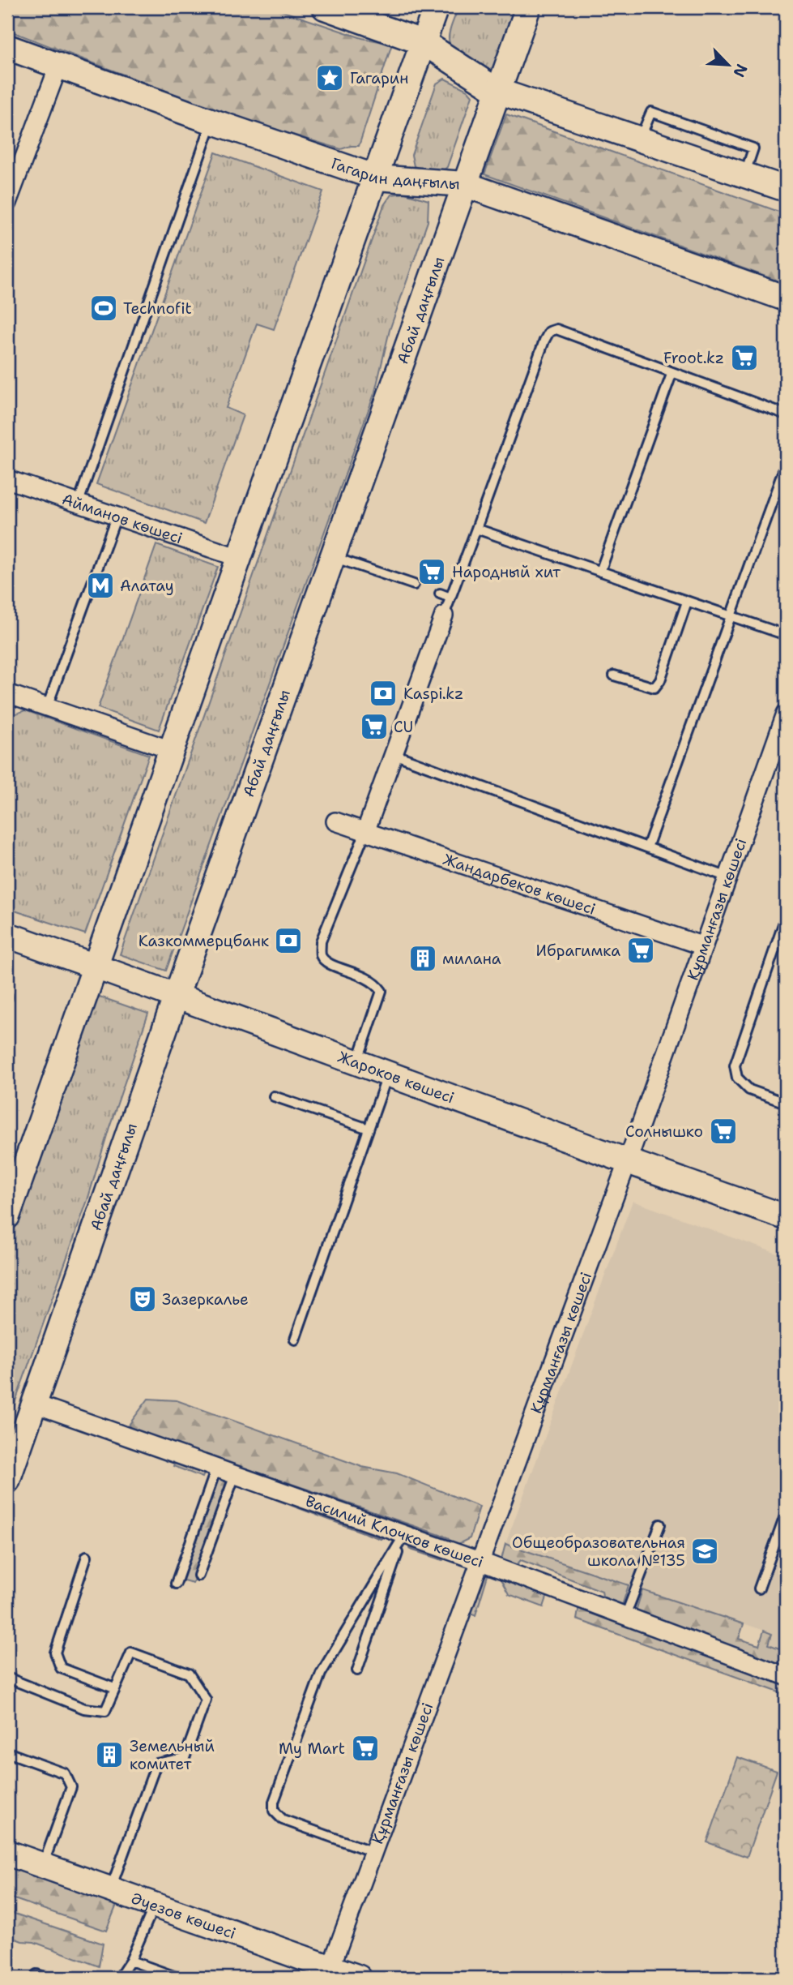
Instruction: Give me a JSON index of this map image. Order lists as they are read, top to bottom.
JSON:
{
  "streets": {
    "main road": [
      "Гагарин даңғылы",
      "Абай даңғылы",
      "Жароков көшесі",
      "Әуезов көшесі"
    ],
    "street": [
      "Айманов көшесі",
      "Жандарбеков көшесі",
      "Құрманғазы көшесі",
      "Василий Клочков көшесі"
    ]
  },
  "crossings": [
    ["Гагарин даңғылы", "Абай даңғылы"],
    ["Абай даңғылы", "Жароков көшесі"],
    ["Абай даңғылы", "Василий Клочков көшесі"],
    ["Жандарбеков көшесі", "Құрманғазы көшесі"],
    ["Құрманғазы көшесі", "Жароков көшесі"],
    ["Құрманғазы көшесі", "Василий Клочков көшесі"],
    ["Құрманғазы көшесі", "Әуезов көшесі"]
  ],
  "places": {
    "place": ["Гагарин"],
    "sports": ["Technofit"],
    "supermarket": [
      "Froot.kz",
      "Народный хит",
      "CU",
      "Ибрагимка",
      "Солнышко",
      "My Mart"
    ],
    "metro station": ["Алатау"],
    "bank": ["Kaspi.kz", "Казкоммерцбанк"],
    "building": ["милана", "Земельный комитет"],
    "theatre": ["Зазеркалье"],
    "school or university": ["Общеобразовательная школа №135"]
  },
  "north": "bottom right"
}
